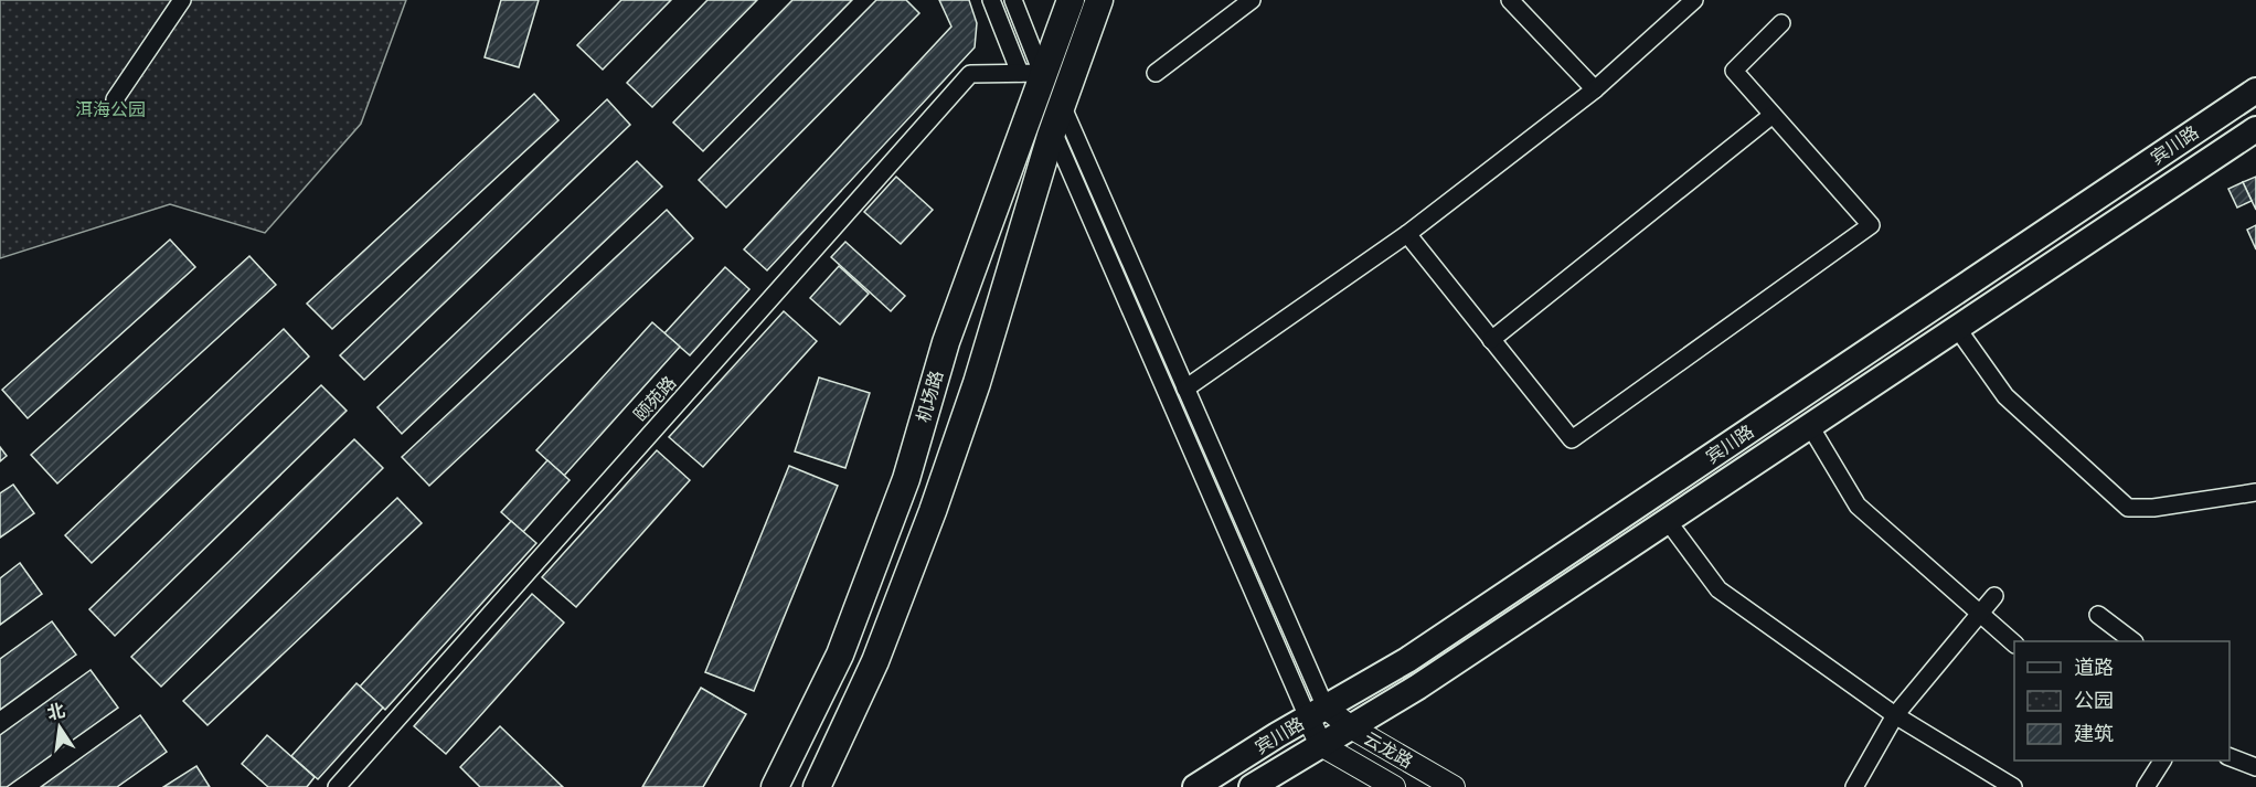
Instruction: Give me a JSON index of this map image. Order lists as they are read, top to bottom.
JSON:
{
  "streets": {
    "main road": ["宾川路", "机场路"],
    "street": ["颐苑路", "云龙路"]
  },
  "crossings": [
    ["宾川路", "云龙路"],
    ["机场路", "颐苑路"]
  ],
  "parks": ["洱海公园"],
  "legend": ["道路", "公园", "建筑"],
  "north": "top"
}
